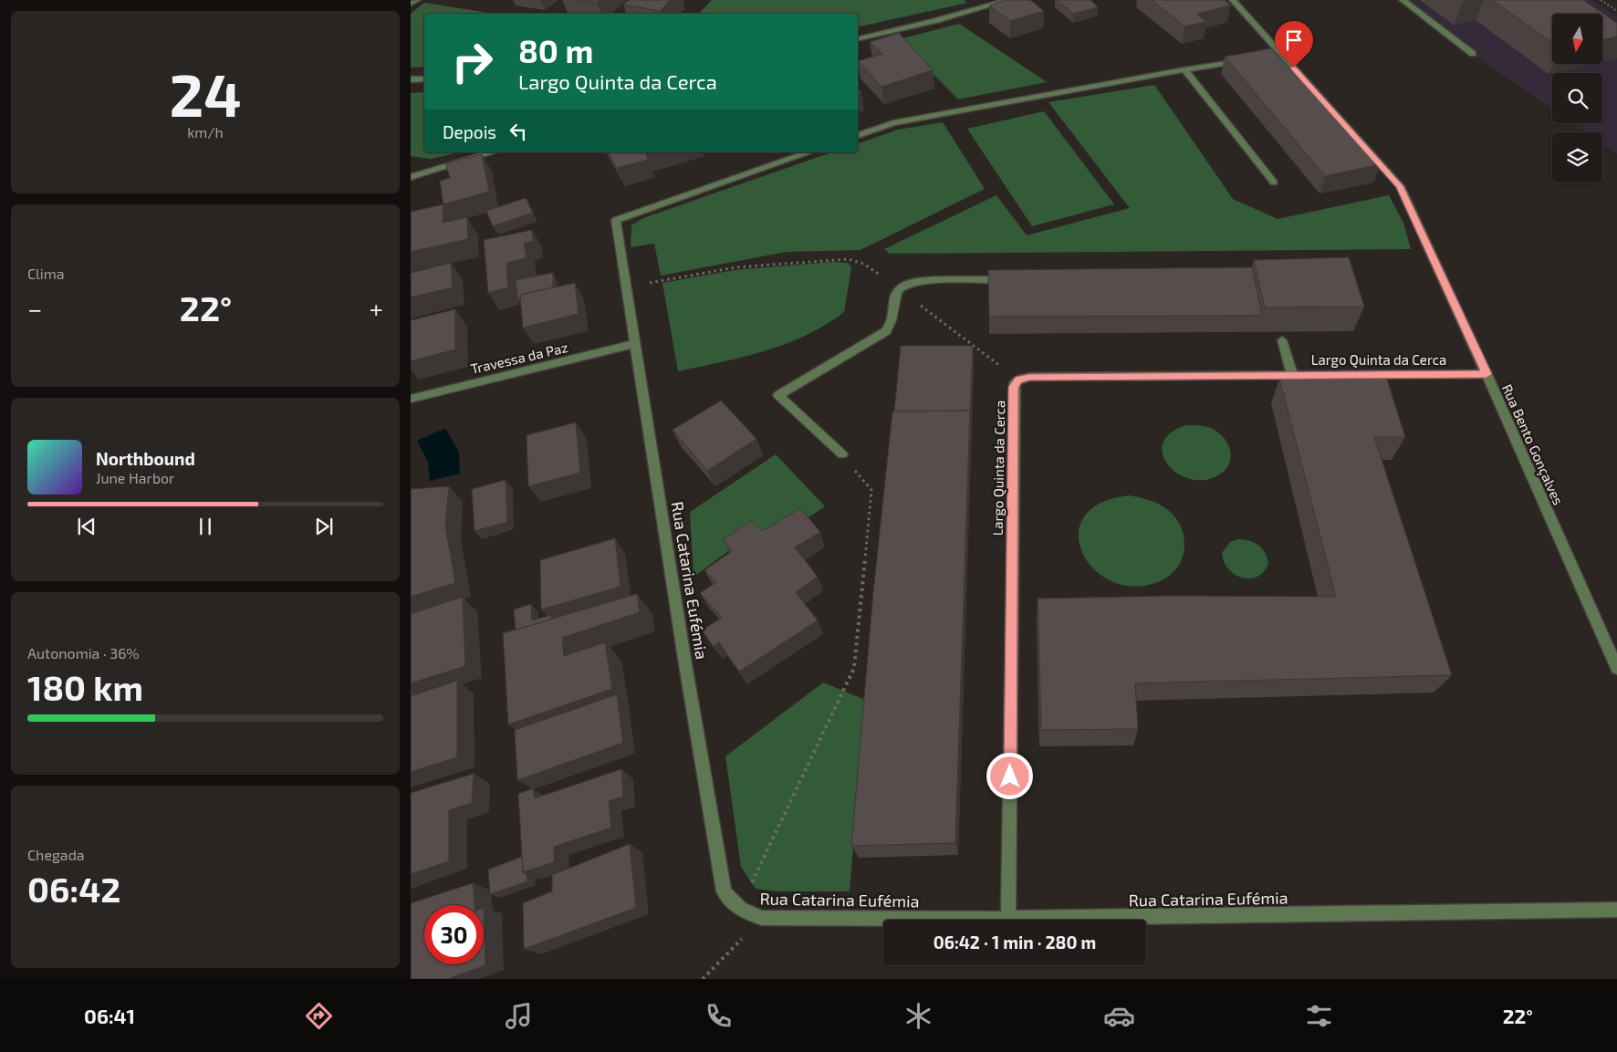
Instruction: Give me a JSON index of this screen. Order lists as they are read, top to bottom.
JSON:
{
  "streets": {
    "street": [
      "Travessa da Paz",
      "Largo Quinta da Cerca",
      "Rua Bento Gonçalves",
      "Rua Catarina Eufémia"
    ]
  },
  "crossings": [
    ["Travessa da Paz", "Rua Catarina Eufémia"],
    ["Largo Quinta da Cerca", "Rua Bento Gonçalves"],
    ["Largo Quinta da Cerca", "Rua Catarina Eufémia"]
  ],
  "north": "bottom",
  "page": {
    "tile": [
      ["24", "km/h"],
      "Clima",
      ["Autonomia · 36%", "180 km"],
      ["Chegada", "06:42"]
    ],
    "turn": ["80 m", "Largo Quinta da Cerca"],
    "then": "Depois",
    "heat": ["−", "22°", "+"],
    "song": ["Northbound", "June Harbor"],
    "limit": "30",
    "trip": "06:42 · 1 min · 280 m",
    "tabs": ["06:41", "22°"]
  }
}
